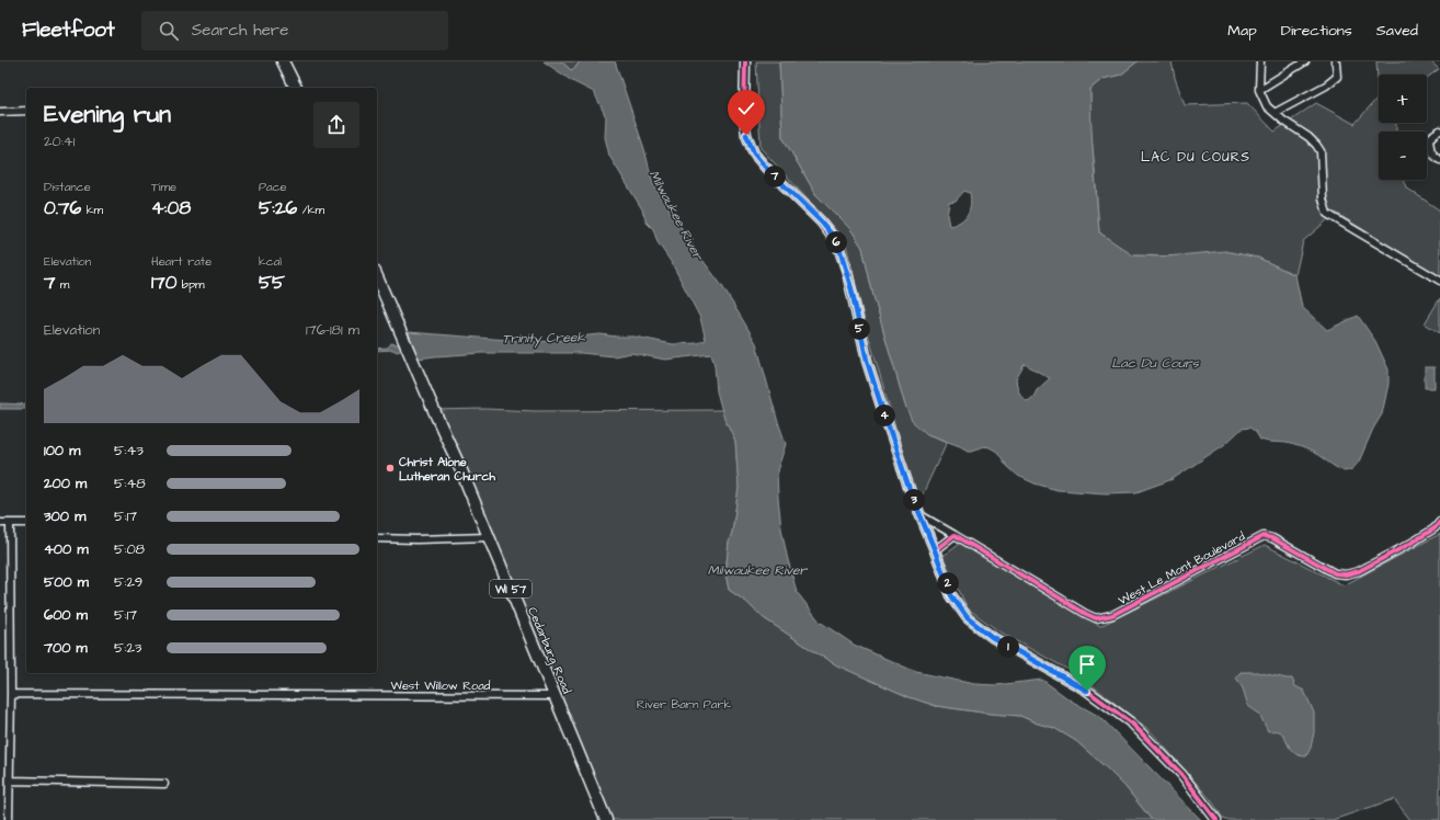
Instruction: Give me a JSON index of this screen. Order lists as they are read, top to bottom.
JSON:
{
  "streets": {
    "main road": ["WI 57", "Cedarburg Road"],
    "street": ["West Le Mont Boulevard", "West Willow Road"]
  },
  "crossings": [
    ["Cedarburg Road", "West Willow Road"]
  ],
  "districts": ["LAC DU COURS"],
  "water": ["Milwaukee River", "Trinity Creek", "Lac Du Cours"],
  "parks": ["River Barn Park"],
  "places": ["Christ Alone Lutheran Church"],
  "page": {
    "header": "Fleetfoot",
    "search": "Search here",
    "nav": ["Map", "Directions", "Saved"],
    "map_buttons": ["+", "−"],
    "heading": ["Evening run", "20:41"],
    "stats": [
      ["Distance", "0.76 km"],
      ["Time", "4:08"],
      ["Pace", "5:26 /km"],
      ["Elevation", "7 m"],
      ["Heart rate", "170 bpm"],
      ["kcal", "55"]
    ],
    "pins": [
      "7",
      "6",
      "5",
      "4",
      "3",
      "2",
      "1"
    ],
    "chart": ["Elevation", "176–181 m"],
    "list": [
      {
        "name": "100 m",
        "note": "5:43"
      },
      {
        "name": "200 m",
        "note": "5:48"
      },
      {
        "name": "300 m",
        "note": "5:17"
      },
      {
        "name": "400 m",
        "note": "5:08"
      },
      {
        "name": "500 m",
        "note": "5:29"
      },
      {
        "name": "600 m",
        "note": "5:17"
      },
      {
        "name": "700 m",
        "note": "5:23"
      }
    ]
  }
}
